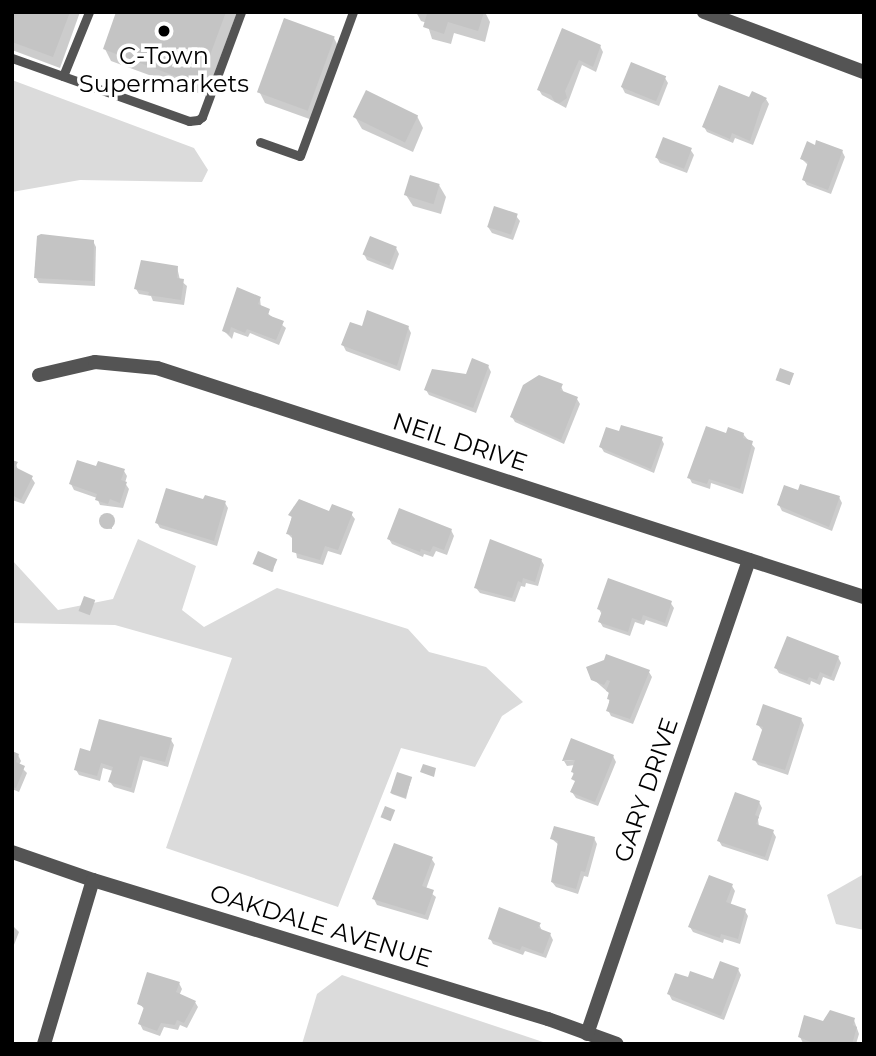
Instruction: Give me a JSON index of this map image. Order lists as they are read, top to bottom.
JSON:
{
  "streets": {
    "street": ["NEIL DRIVE", "GARY DRIVE", "OAKDALE AVENUE"]
  },
  "crossings": [
    ["NEIL DRIVE", "GARY DRIVE"],
    ["GARY DRIVE", "OAKDALE AVENUE"]
  ],
  "places": ["C‑Town Supermarkets"]
}
